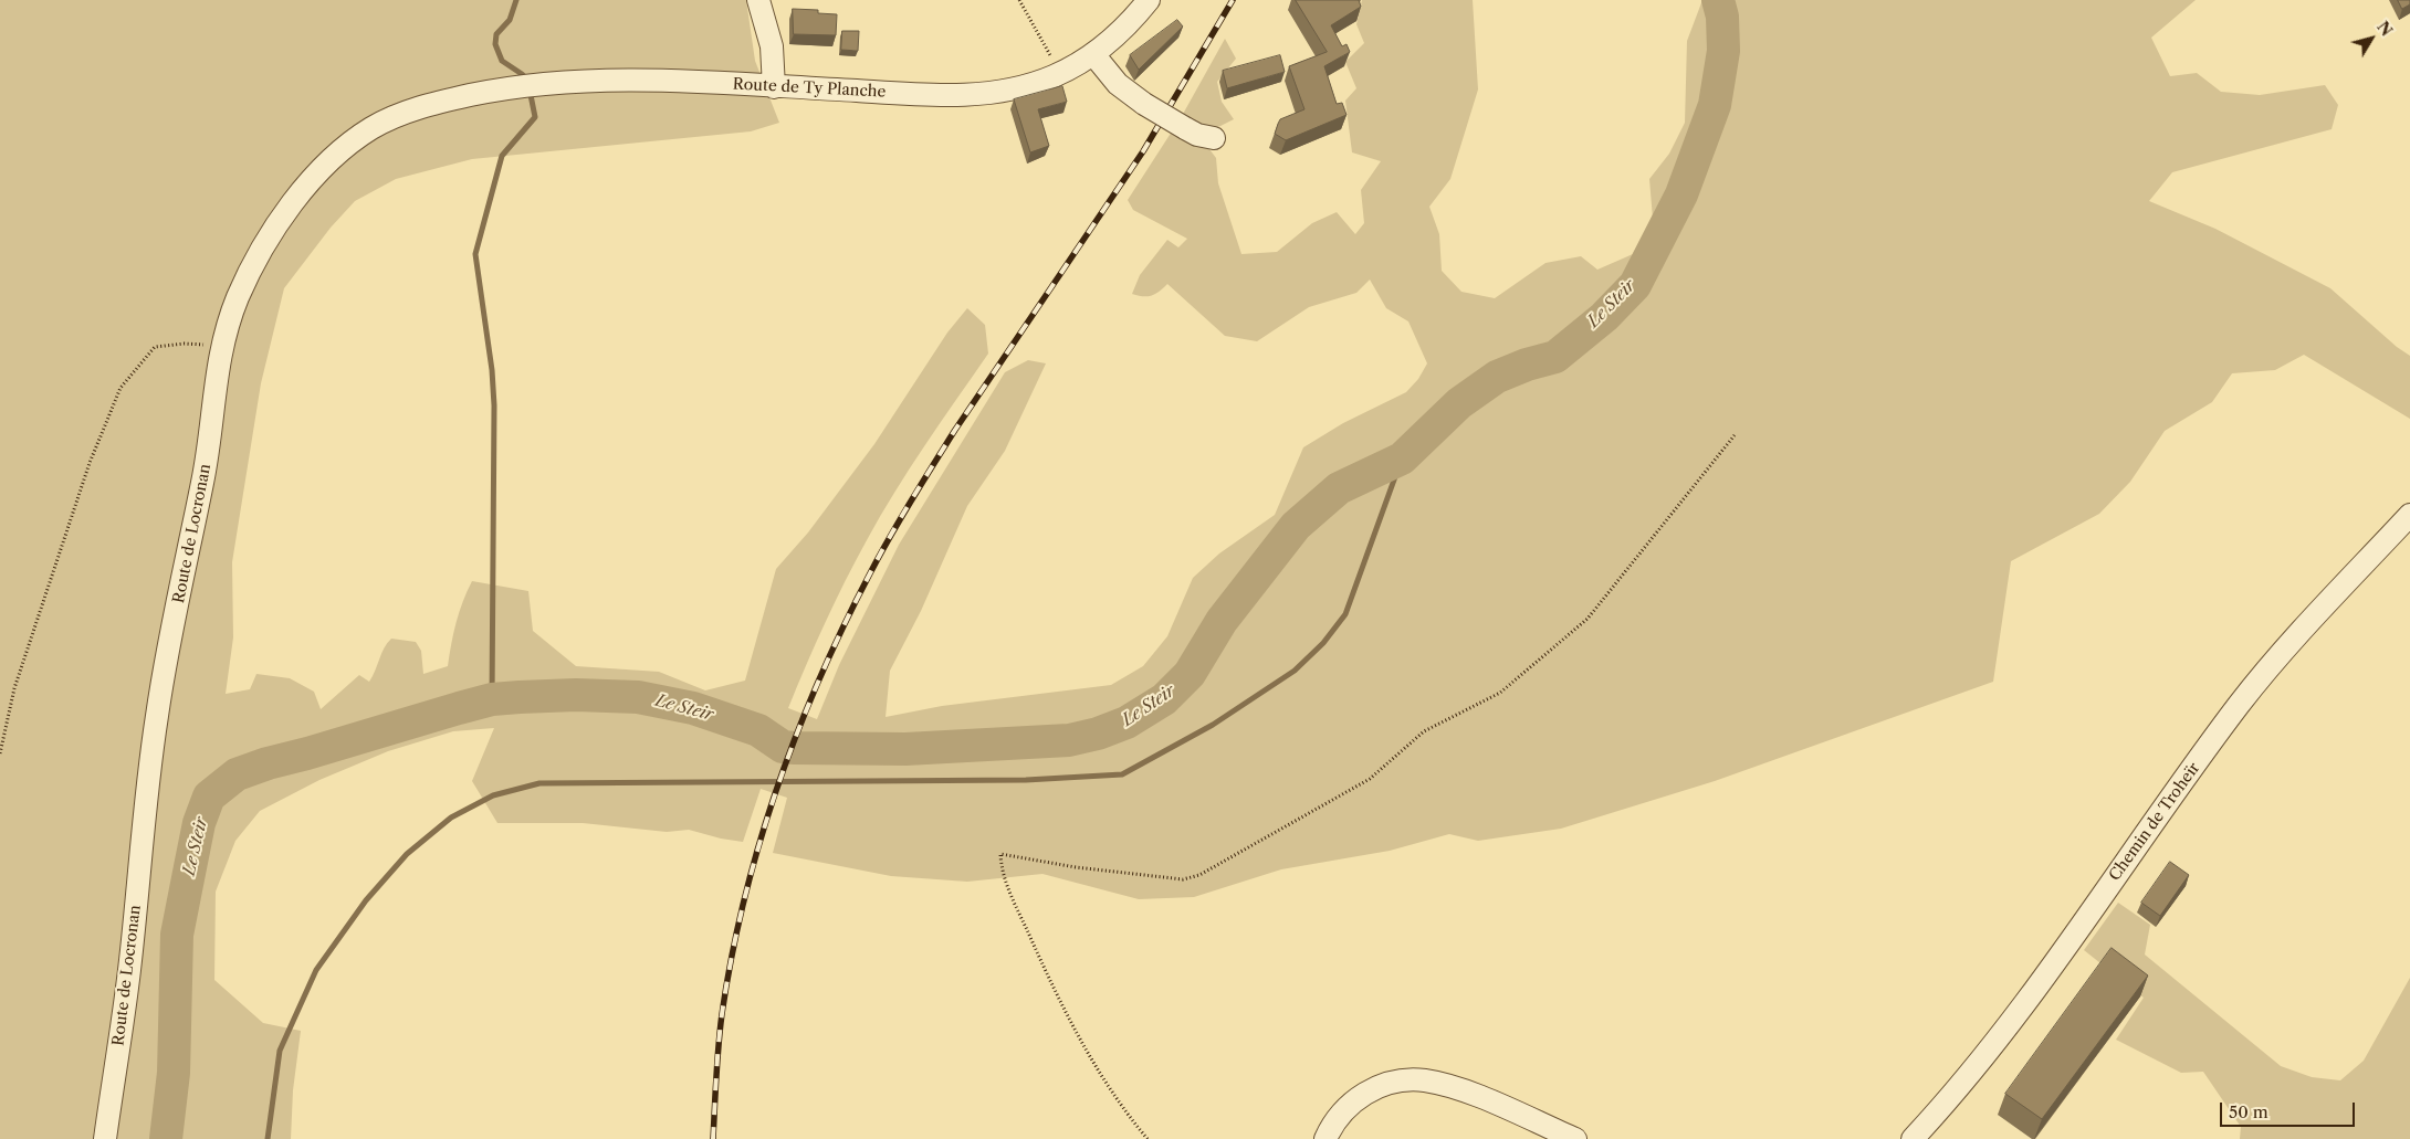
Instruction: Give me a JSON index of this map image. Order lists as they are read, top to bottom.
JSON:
{
  "streets": {
    "street": ["Route de Ty Planche", "Route de Locronan", "Chemin de Troheïr"]
  },
  "crossings": [
    ["Route de Ty Planche", "Route de Locronan"]
  ],
  "water": ["Le Steir"],
  "scale_bar": "50 m",
  "north": "top right"
}
